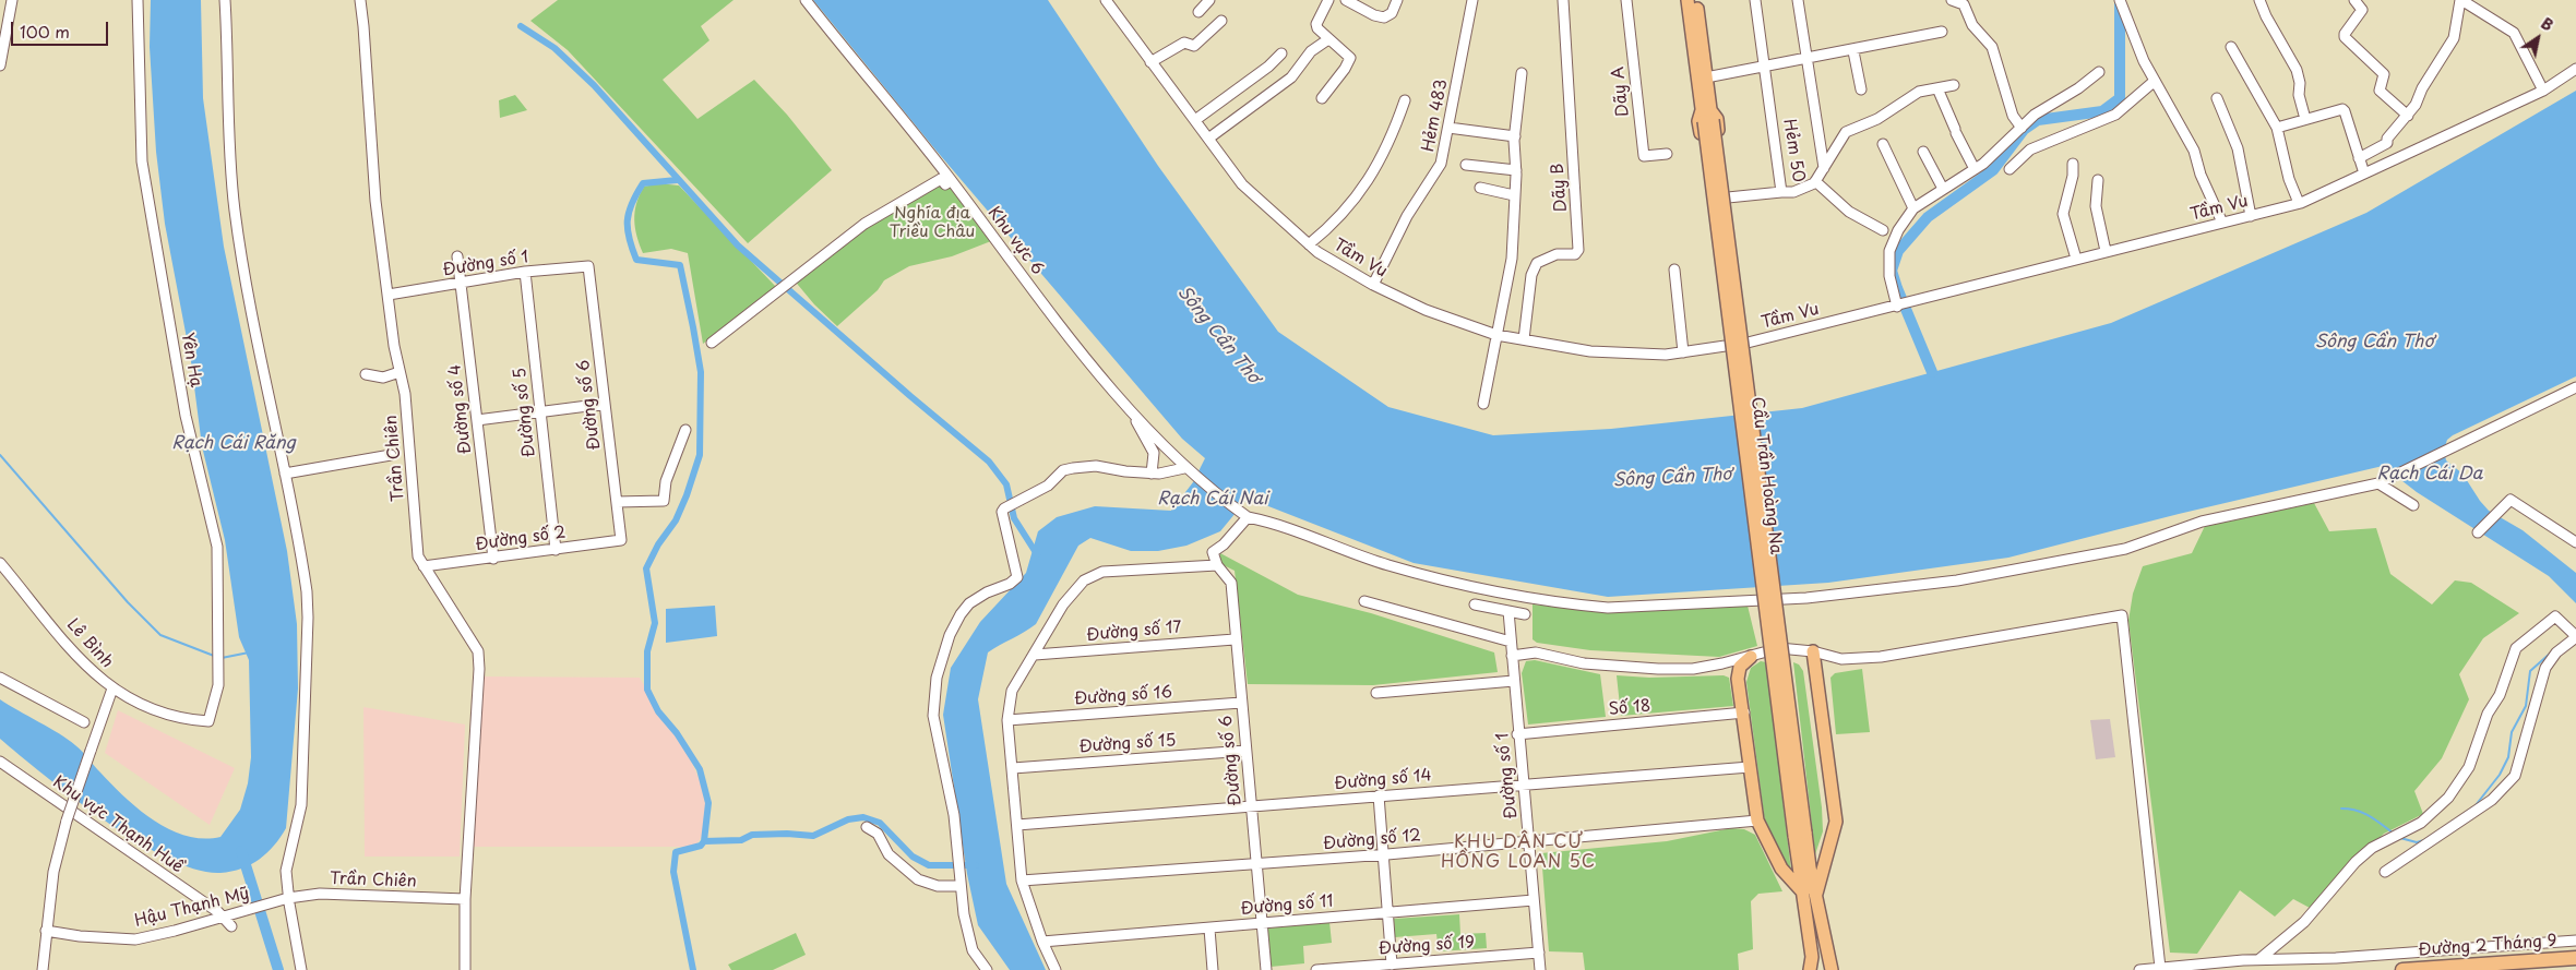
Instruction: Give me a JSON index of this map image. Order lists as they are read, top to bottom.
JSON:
{
  "streets": {
    "highway": ["Đường 2 Tháng 9"],
    "main road": ["Cầu Trần Hoàng Na"],
    "street": [
      "Dãy A",
      "Hẻm 483",
      "Hẻm 50",
      "Dãy B",
      "Tầm Vu",
      "Khu vực 6",
      "Đường số 1",
      "Yên Hạ",
      "Đường số 6",
      "Đường số 4",
      "Đường số 5",
      "Trần Chiên",
      "Đường số 2",
      "Đường số 17",
      "Lê Bình",
      "Đường số 16",
      "Số 18",
      "Đường số 15",
      "Đường số 14",
      "Khu vực Thạnh Huề",
      "Đường số 12",
      "Đường số 11",
      "Hậu Thạnh Mỹ",
      "Đường số 19"
    ]
  },
  "crossings": [
    ["Hẻm 483", "Tầm Vu"],
    ["Dãy B", "Tầm Vu"],
    ["Khu vực 6", "Đường số 6"],
    ["Đường số 1", "Đường số 6"],
    ["Đường số 1", "Đường số 4"],
    ["Đường số 1", "Đường số 5"],
    ["Đường số 1", "Trần Chiên"],
    ["Đường số 1", "Số 18"],
    ["Đường số 1", "Đường số 14"],
    ["Đường số 1", "Đường số 12"],
    ["Đường số 1", "Đường số 11"],
    ["Đường số 1", "Đường số 19"],
    ["Yên Hạ", "Lê Bình"],
    ["Đường số 6", "Đường số 2"],
    ["Đường số 6", "Đường số 17"],
    ["Đường số 6", "Đường số 16"],
    ["Đường số 6", "Đường số 15"],
    ["Đường số 6", "Đường số 14"],
    ["Đường số 6", "Đường số 12"],
    ["Đường số 6", "Đường số 11"],
    ["Đường số 4", "Đường số 2"],
    ["Đường số 5", "Đường số 2"],
    ["Trần Chiên", "Đường số 2"],
    ["Trần Chiên", "Hậu Thạnh Mỹ"],
    ["Khu vực Thạnh Huề", "Hậu Thạnh Mỹ"]
  ],
  "districts": ["KHU DÂN CƯ HỒNG LOAN 5C"],
  "water": [
    "Sông Cần Thơ",
    "Rạch Cái Răng",
    "Rạch Cái Da",
    "Rạch Cái Nai"
  ],
  "parks": ["Nghĩa địa Triều Châu"],
  "scale_bar": "100 m",
  "north": "top right"
}
